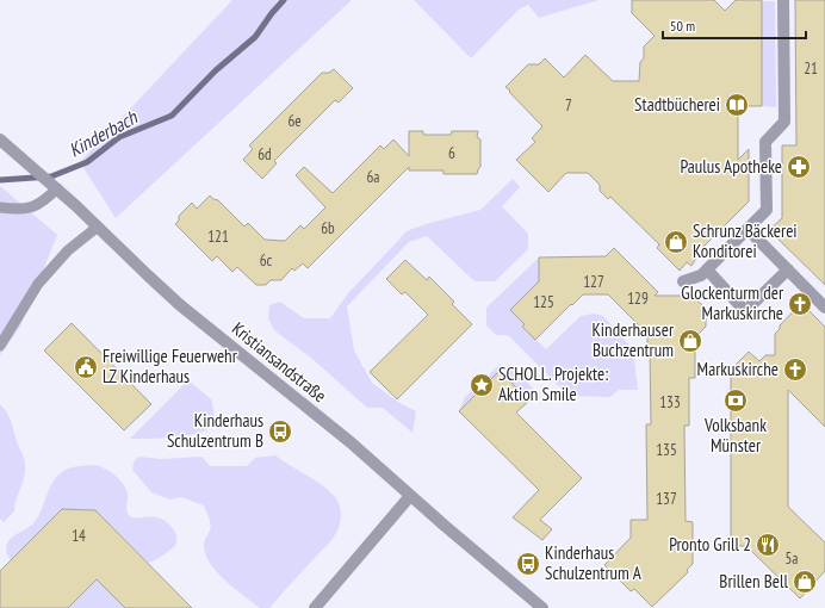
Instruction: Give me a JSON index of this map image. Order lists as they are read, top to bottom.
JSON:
{
  "streets": {
    "street": ["Kristiansandstraße"]
  },
  "water": ["Kinderbach"],
  "places": {
    "library": ["Stadtbücherei"],
    "pharmacy": ["Paulus Apotheke"],
    "shop": ["Schrunz Bäckerei Konditorei", "Kinderhauser Buchzentrum", "Brillen Bell"],
    "church": ["Glockenturm der Markuskirche", "Markuskirche"],
    "public building": ["Freiwillige Feuerwehr LZ Kinderhaus"],
    "place": ["SCHOLL. Projekte: Aktion Smile"],
    "bank": ["Volksbank Münster"],
    "bus stop": ["Kinderhaus Schulzentrum B", "Kinderhaus Schulzentrum A"],
    "restaurant": ["Pronto Grill 2"]
  },
  "house_numbers": [
    "21",
    "7",
    "6e",
    "6",
    "6d",
    "6a",
    "6b",
    "121",
    "6c",
    "127",
    "129",
    "125",
    "133",
    "135",
    "137",
    "14",
    "5a"
  ],
  "scale_bar": "50 m"
}
